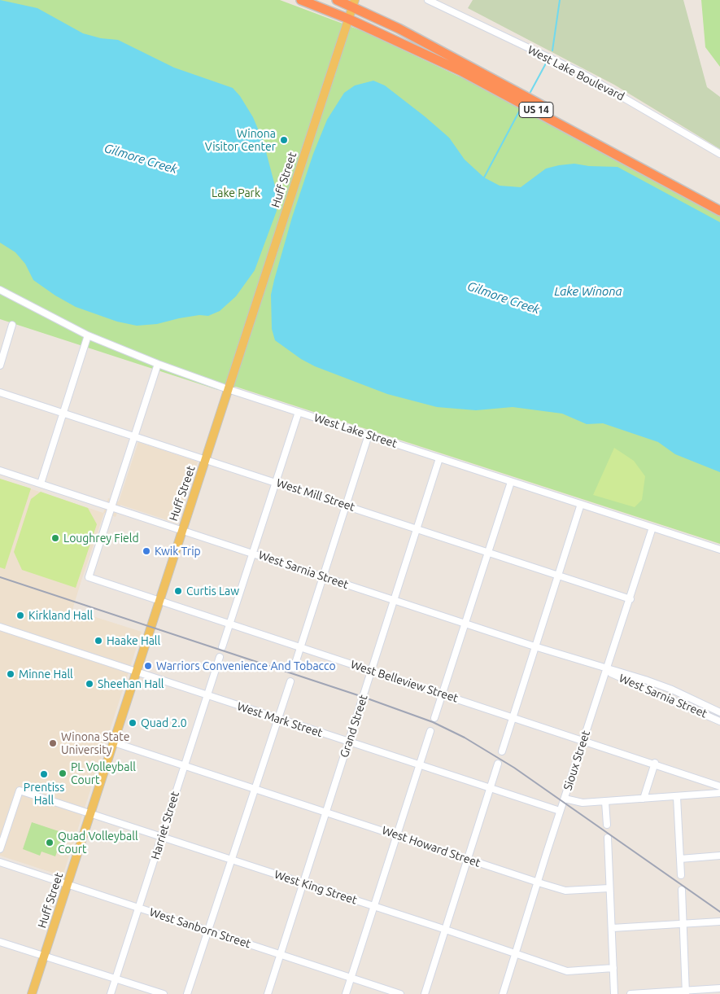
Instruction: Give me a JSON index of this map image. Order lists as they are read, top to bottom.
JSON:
{
  "streets": {
    "highway": ["US 14"],
    "main road": ["Huff Street"],
    "street": [
      "West Lake Boulevard",
      "West Lake Street",
      "West Mill Street",
      "West Sarnia Street",
      "West Belleview Street",
      "West Mark Street",
      "Grand Street",
      "Sioux Street",
      "Harriet Street",
      "West Howard Street",
      "West King Street",
      "West Sanborn Street"
    ]
  },
  "crossings": [
    ["US 14", "Huff Street"],
    ["Huff Street", "West Lake Street"],
    ["Huff Street", "West Mill Street"],
    ["Huff Street", "West Sarnia Street"],
    ["Huff Street", "West Belleview Street"],
    ["Huff Street", "West Mark Street"],
    ["Huff Street", "West Howard Street"],
    ["Huff Street", "West King Street"],
    ["Huff Street", "West Sanborn Street"],
    ["West Lake Street", "Grand Street"],
    ["West Lake Street", "Sioux Street"],
    ["West Mill Street", "Grand Street"],
    ["West Mill Street", "Sioux Street"],
    ["West Sarnia Street", "West Belleview Street"],
    ["West Sarnia Street", "Grand Street"],
    ["West Sarnia Street", "Sioux Street"],
    ["West Belleview Street", "Grand Street"],
    ["West Belleview Street", "Sioux Street"],
    ["West Mark Street", "Grand Street"],
    ["West Mark Street", "Sioux Street"],
    ["West Mark Street", "Harriet Street"],
    ["Grand Street", "West Howard Street"],
    ["Grand Street", "West King Street"],
    ["Grand Street", "West Sanborn Street"],
    ["Sioux Street", "West Howard Street"],
    ["Sioux Street", "West King Street"],
    ["Harriet Street", "West Howard Street"],
    ["Harriet Street", "West King Street"],
    ["Harriet Street", "West Sanborn Street"]
  ],
  "water": ["Gilmore Creek", "Lake Winona"],
  "parks": ["Lake Park"],
  "places": [
    "Winona Visitor Center",
    "Loughrey Field",
    "Kwik Trip",
    "Curtis Law",
    "Kirkland Hall",
    "Haake Hall",
    "Warriors Convenience And Tobacco",
    "Minne Hall",
    "Sheehan Hall",
    "Quad 2.0",
    "Winona State University",
    "PL Volleyball Court",
    "Prentiss Hall",
    "Quad Volleyball Court"
  ]
}
